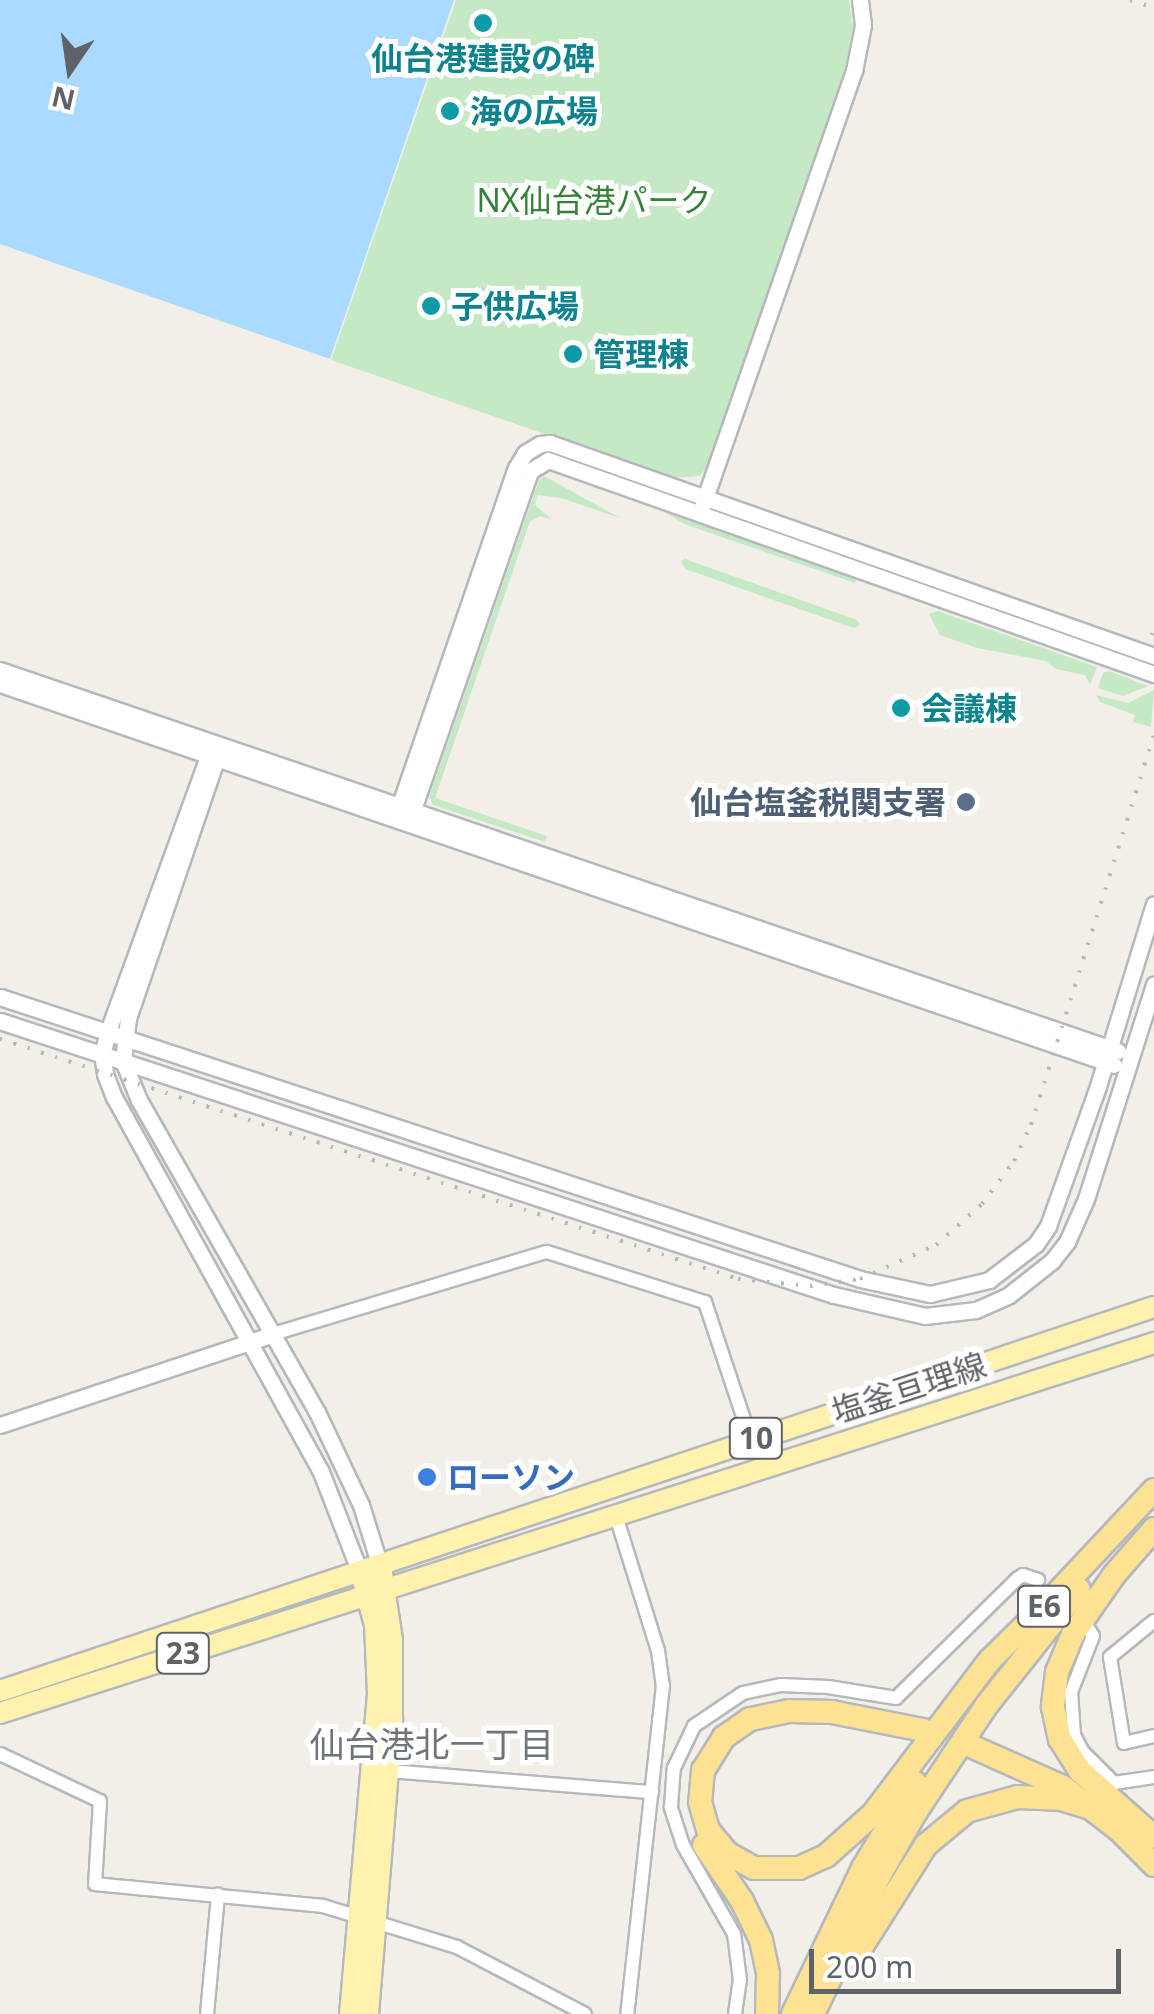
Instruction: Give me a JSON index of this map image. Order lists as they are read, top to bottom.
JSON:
{
  "streets": {
    "highway": ["E6"],
    "main road": ["塩釜亘理線", "10", "23"]
  },
  "crossings": [
    ["塩釜亘理線", "23"]
  ],
  "districts": ["仙台港北一丁目"],
  "parks": ["NX仙台港パーク"],
  "places": [
    "仙台港建設の碑",
    "海の広場",
    "子供広場",
    "管理棟",
    "会議棟",
    "仙台塩釜税関支署",
    "ローソン"
  ],
  "scale_bar": "200 m",
  "north": "bottom"
}
